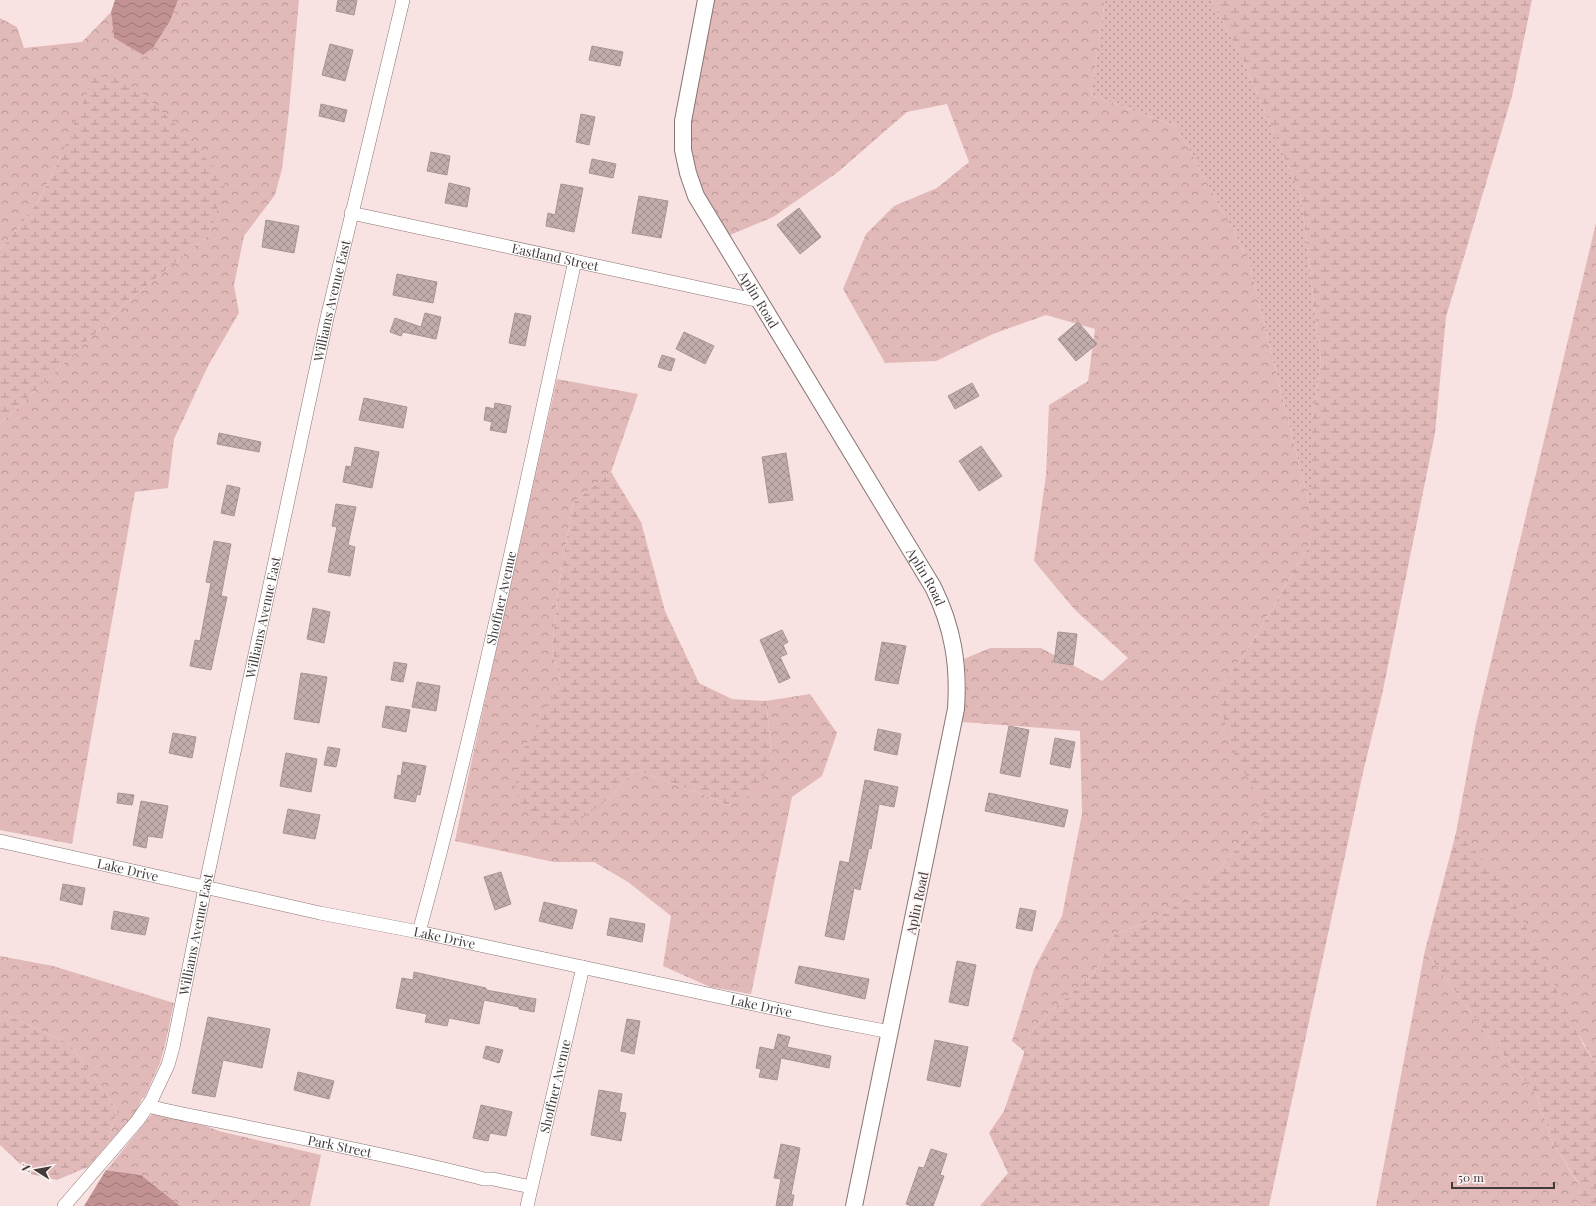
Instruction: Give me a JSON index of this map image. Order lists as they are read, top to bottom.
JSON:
{
  "streets": {
    "street": [
      "Eastland Street",
      "Aplin Road",
      "Williams Avenue East",
      "Shoffner Avenue",
      "Lake Drive",
      "Park Street"
    ]
  },
  "crossings": [
    ["Eastland Street", "Aplin Road"],
    ["Eastland Street", "Williams Avenue East"],
    ["Eastland Street", "Shoffner Avenue"],
    ["Aplin Road", "Lake Drive"],
    ["Williams Avenue East", "Lake Drive"],
    ["Williams Avenue East", "Park Street"],
    ["Shoffner Avenue", "Lake Drive"],
    ["Shoffner Avenue", "Park Street"]
  ],
  "scale_bar": "50 m",
  "north": "left"
}
